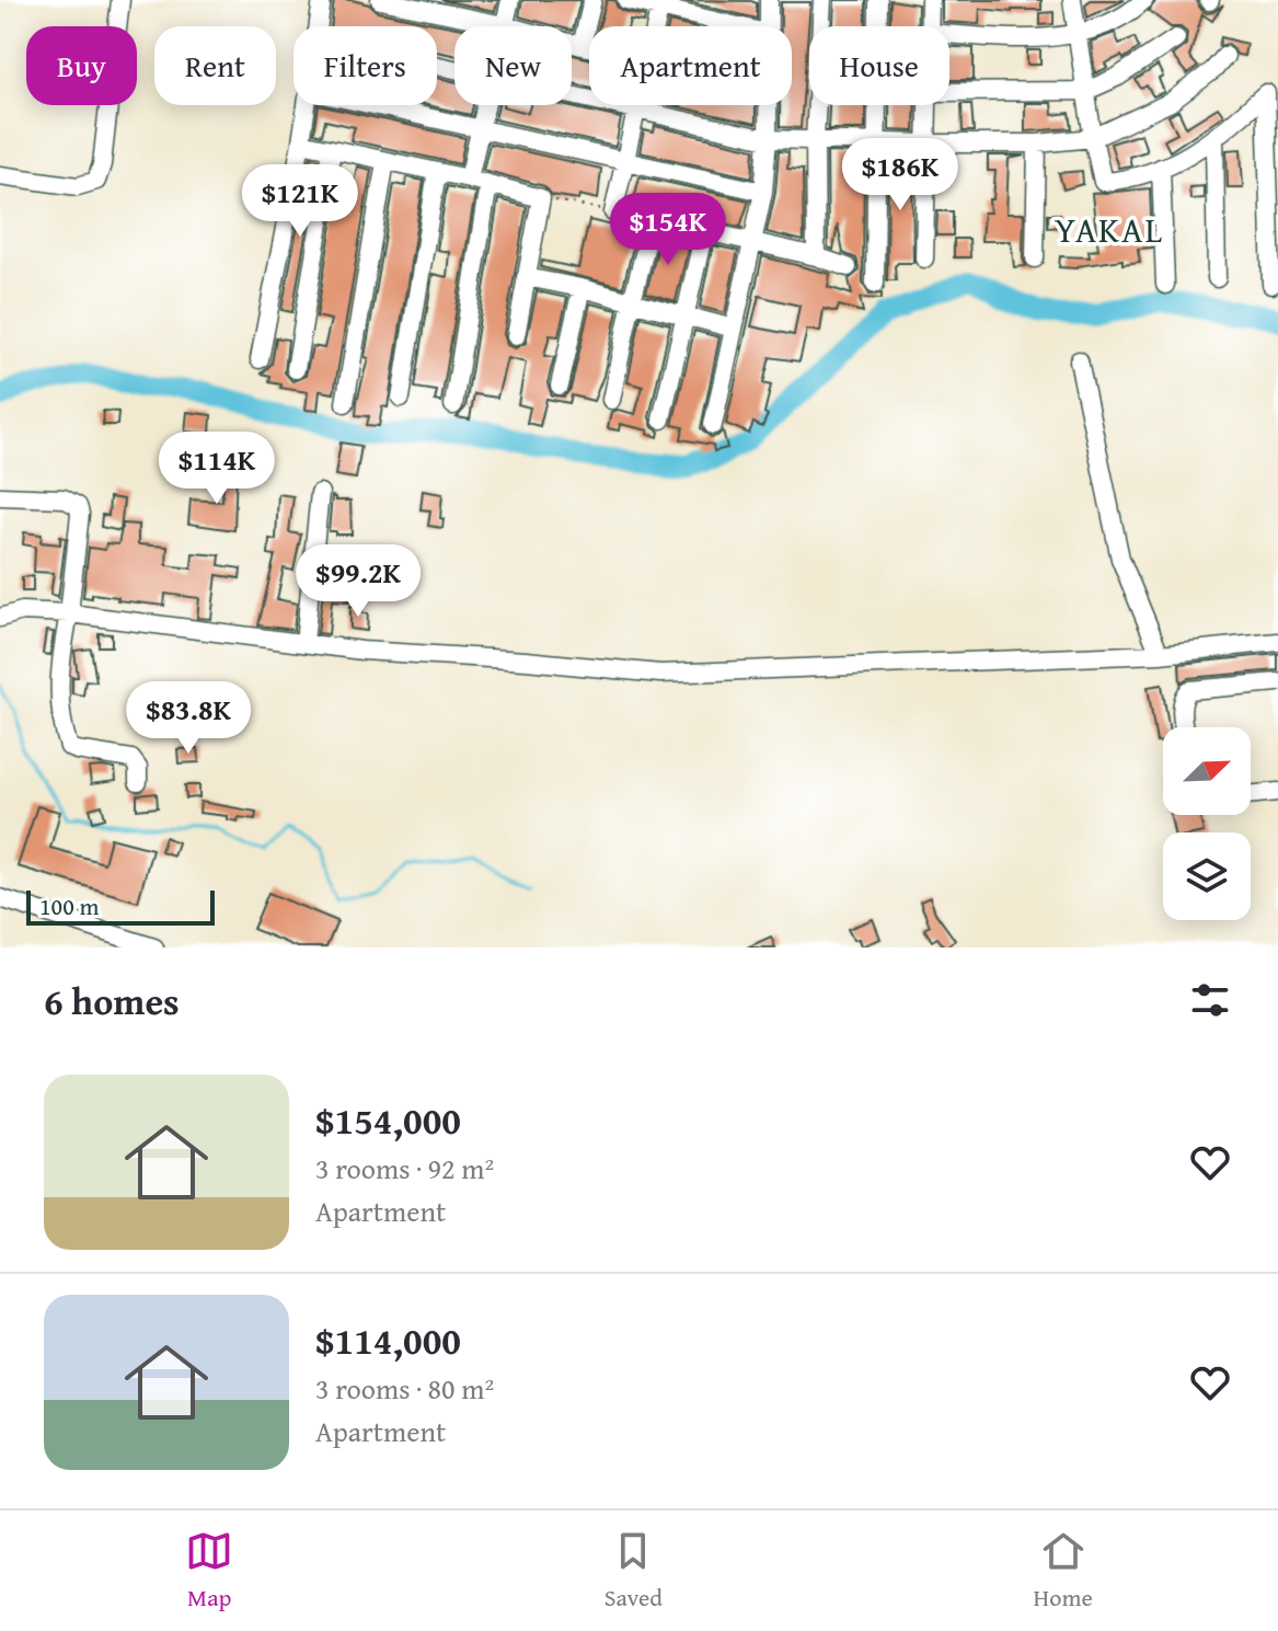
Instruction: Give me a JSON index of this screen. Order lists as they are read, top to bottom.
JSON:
{
  "districts": ["YAKAL"],
  "scale_bar": "100 m",
  "north": "top right",
  "page": {
    "chip": [
      "Buy",
      "Rent",
      "Filters",
      "New",
      "Apartment",
      "House"
    ],
    "price": [
      "$186K",
      "$121K",
      "$154K",
      "$114K",
      "$99.2K",
      "$83.8K"
    ],
    "scale": "100 m",
    "heading": "6 homes",
    "list": [
      {
        "name": "$154,000",
        "note": "3 rooms · 92 m² · Apartment"
      },
      {
        "name": "$114,000",
        "note": "3 rooms · 80 m² · Apartment"
      }
    ],
    "tabs": ["Map", "Saved", "Home"]
  }
}
